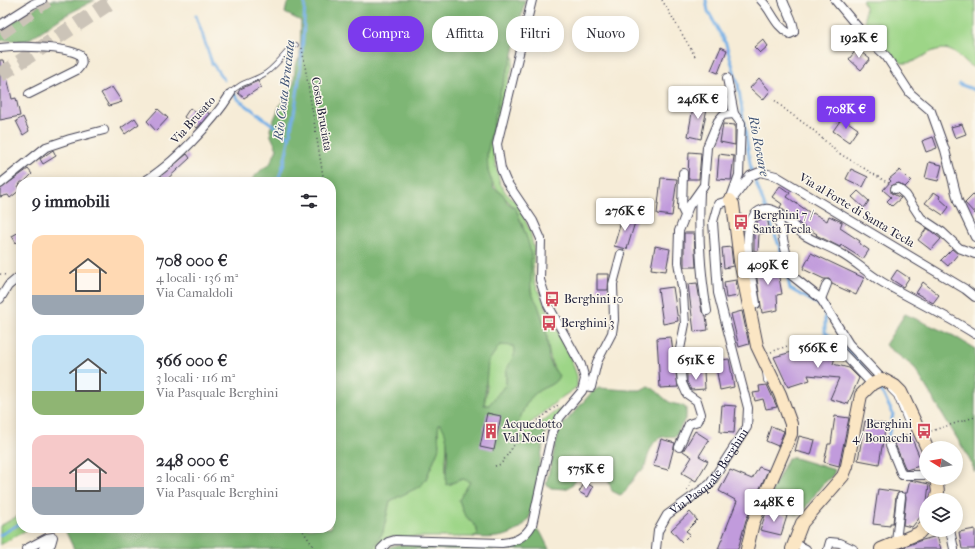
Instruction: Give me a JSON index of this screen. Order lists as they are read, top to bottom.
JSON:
{
  "streets": {
    "street": ["Via Brusato", "Via al Forte di Santa Tecla", "Via Pasquale Berghini"],
    "path": ["Costa Bruciata"]
  },
  "crossings": [
    ["Via al Forte di Santa Tecla", "Via Pasquale Berghini"]
  ],
  "water": ["Rio Costa Bruciata", "Rio Rovare"],
  "places": {
    "bus stop": [
      "Berghini 7 / Santa Tecla",
      "Berghini 10",
      "Berghini 3",
      "Berghini 4/ Bonacchi"
    ],
    "building": ["Acquedotto Val Noci"]
  },
  "north": "left",
  "page": {
    "chip": [
      "Compra",
      "Affitta",
      "Filtri",
      "Nuovo"
    ],
    "price": [
      "192K €",
      "246K €",
      "708K €",
      "276K €",
      "409K €",
      "566K €",
      "651K €",
      "575K €",
      "248K €"
    ],
    "heading": "9 immobili",
    "list": [
      {
        "name": "708 000 €",
        "note": "4 locali · 136 m² · Via Camaldoli"
      },
      {
        "name": "566 000 €",
        "note": "3 locali · 116 m² · Via Pasquale Berghini"
      },
      {
        "name": "248 000 €",
        "note": "2 locali · 66 m² · Via Pasquale Berghini"
      }
    ]
  }
}
